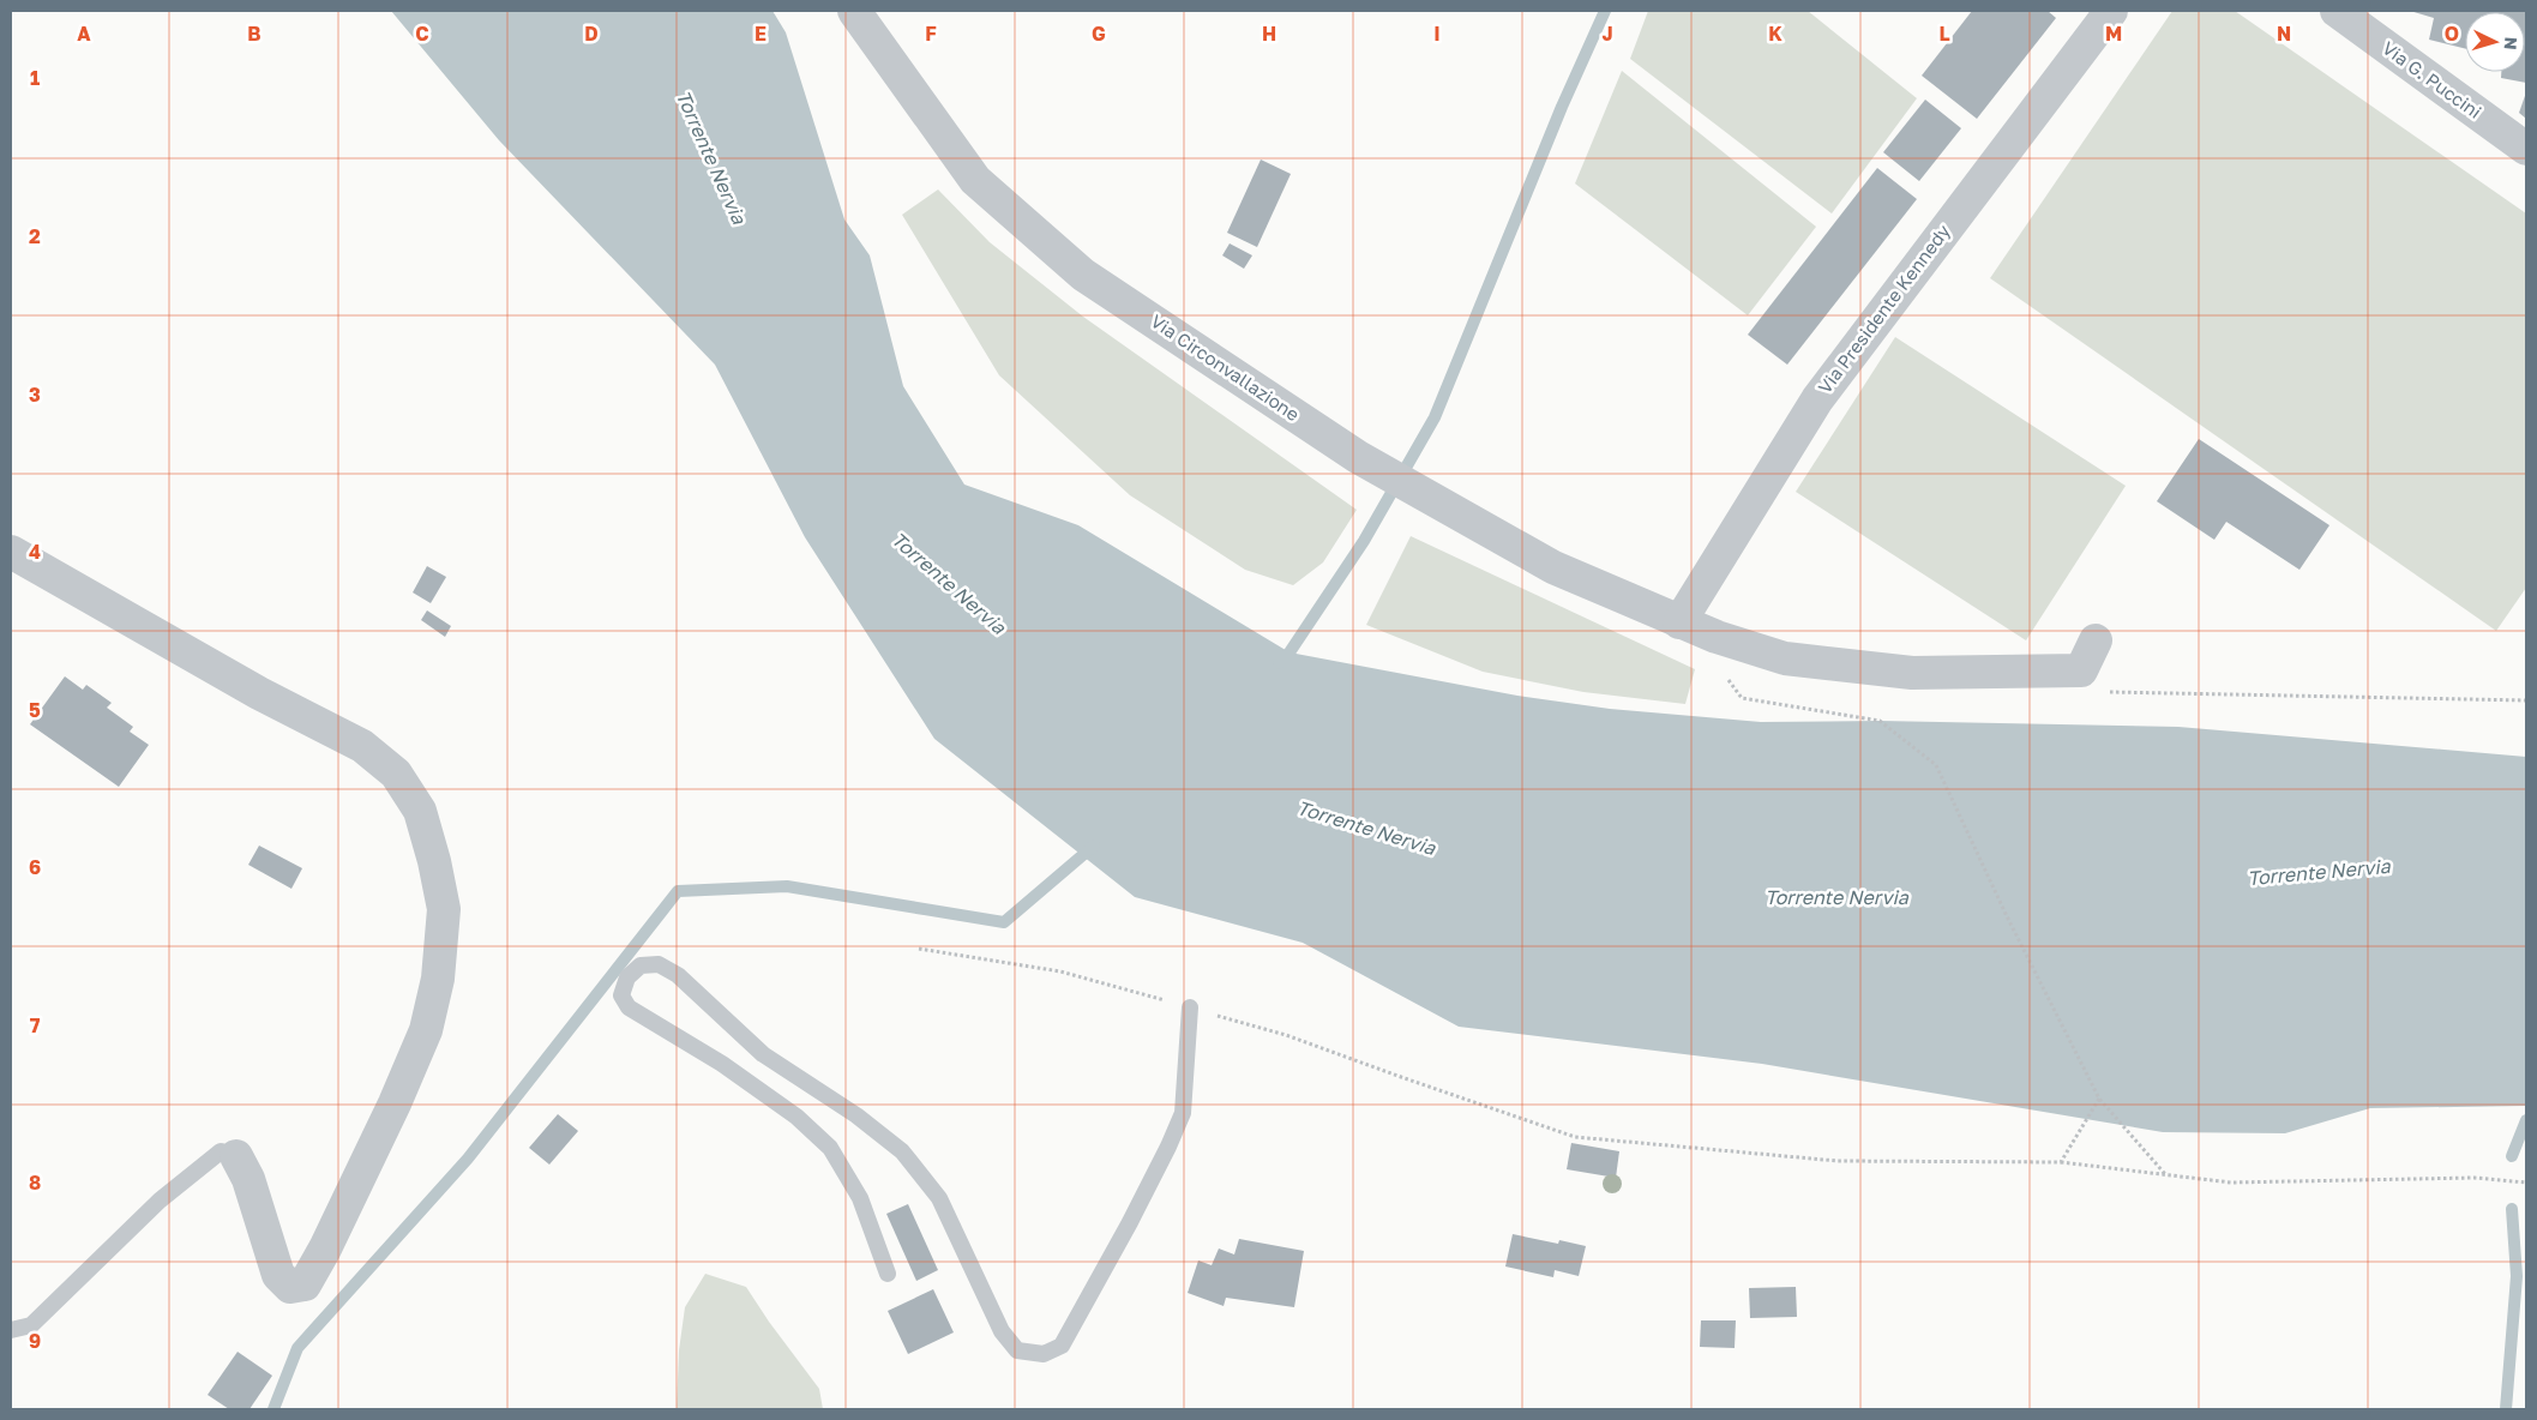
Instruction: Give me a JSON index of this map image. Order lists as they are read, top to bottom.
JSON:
{
  "streets": {
    "street": ["Via G. Puccini", "Via Presidente Kennedy", "Via Circonvallazione"]
  },
  "crossings": [
    ["Via Presidente Kennedy", "Via Circonvallazione"]
  ],
  "water": ["Torrente Nervia"],
  "north": "right",
  "grid": {
    "columns": [
      "A",
      "B",
      "C",
      "D",
      "E",
      "F",
      "G",
      "H",
      "I",
      "J",
      "K",
      "L",
      "M",
      "N",
      "O"
    ],
    "rows": [
      "1",
      "2",
      "3",
      "4",
      "5",
      "6",
      "7",
      "8",
      "9"
    ]
  }
}
